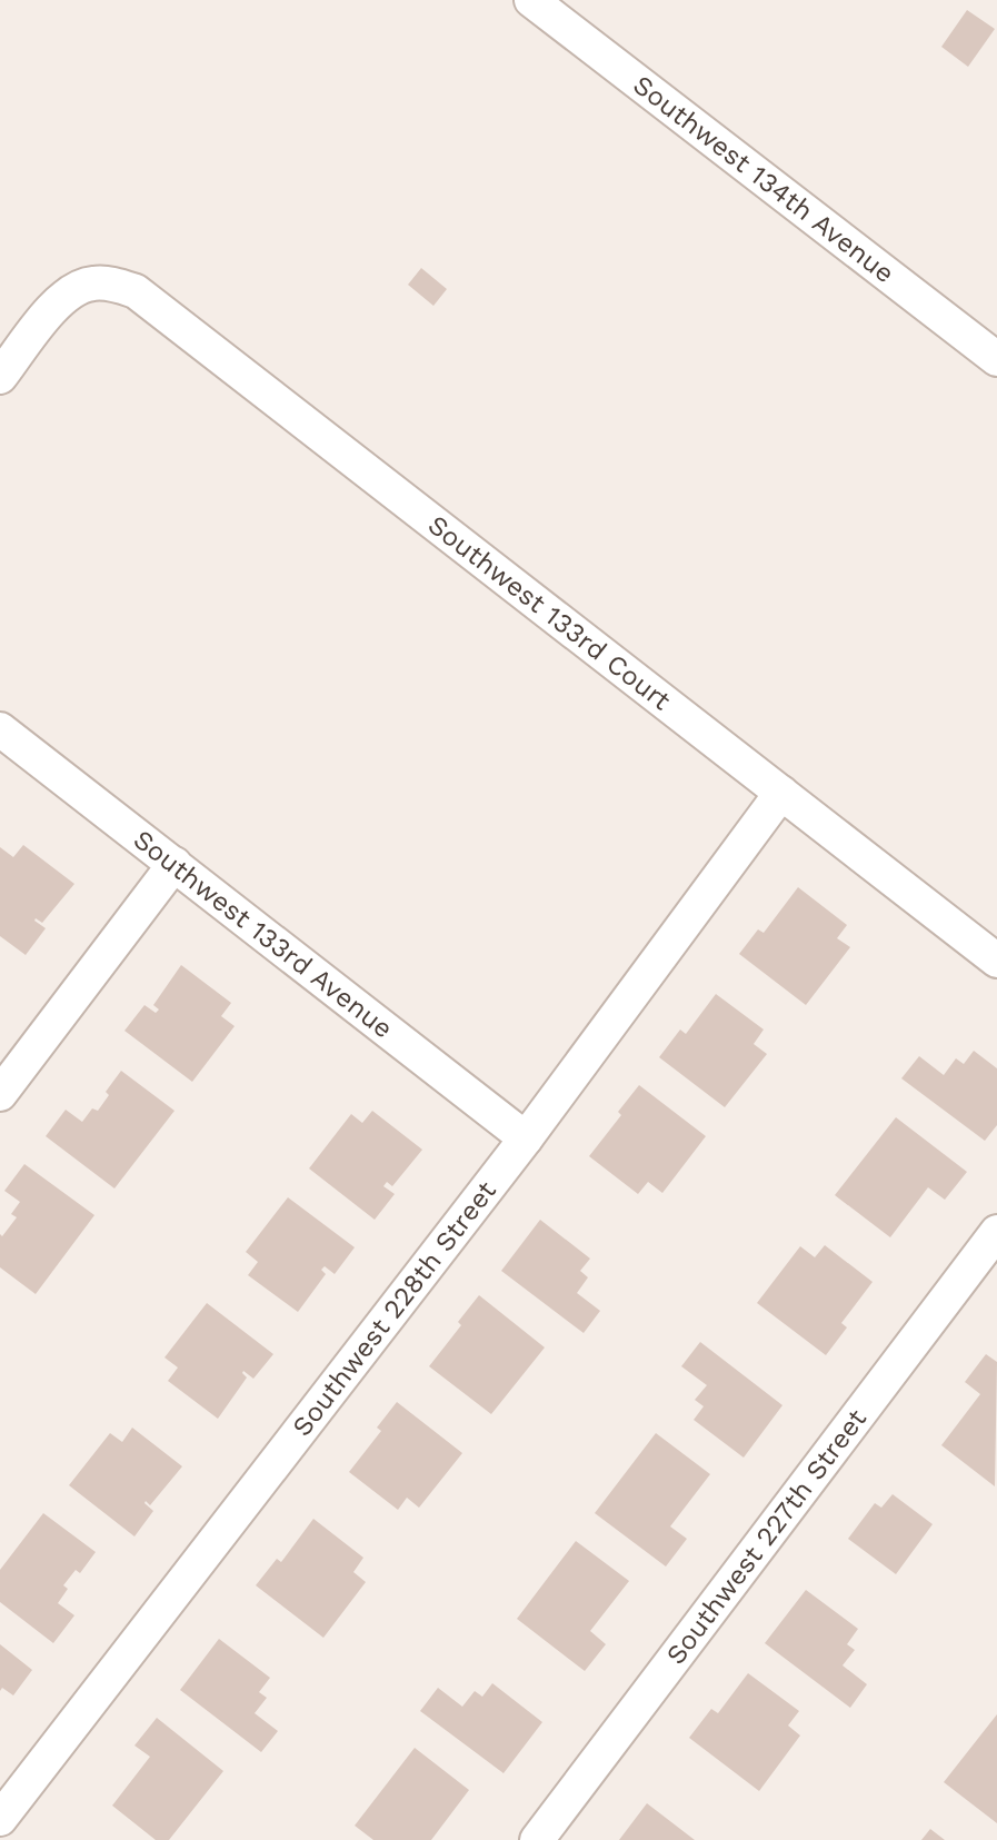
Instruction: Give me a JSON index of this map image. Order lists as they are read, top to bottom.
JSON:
{
  "streets": {
    "street": [
      "Southwest 134th Avenue",
      "Southwest 133rd Court",
      "Southwest 133rd Avenue",
      "Southwest 228th Street",
      "Southwest 227th Street"
    ]
  },
  "crossings": [
    ["Southwest 133rd Court", "Southwest 228th Street"],
    ["Southwest 133rd Avenue", "Southwest 228th Street"]
  ]
}
